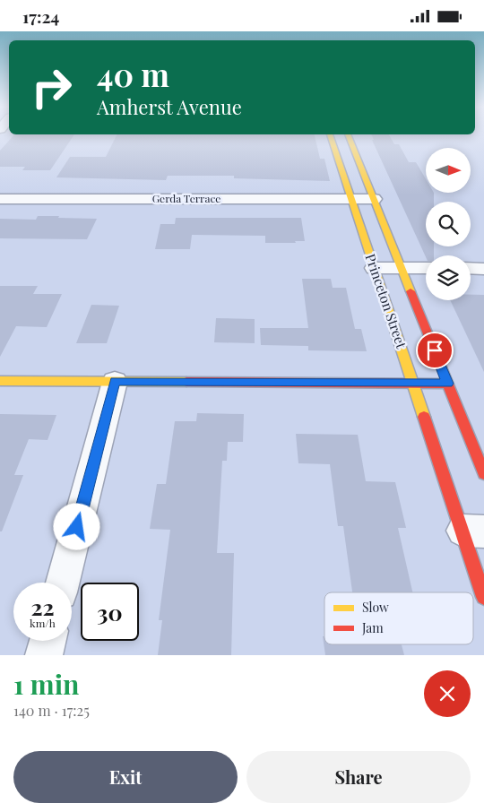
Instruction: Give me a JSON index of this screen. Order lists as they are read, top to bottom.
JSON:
{
  "streets": {
    "main road": ["Princeton Street"],
    "street": ["Gerda Terrace"]
  },
  "crossings": [
    ["Gerda Terrace", "Princeton Street"]
  ],
  "legend": ["Slow", "Jam"],
  "north": "right",
  "page": {
    "status": "17:24",
    "turn": ["40 m", "Amherst Avenue"],
    "speed": "22 km/h",
    "limit": "30",
    "heading": ["1 min", "140 m · 17:25"],
    "buttons": ["Exit", "Share"]
  }
}
